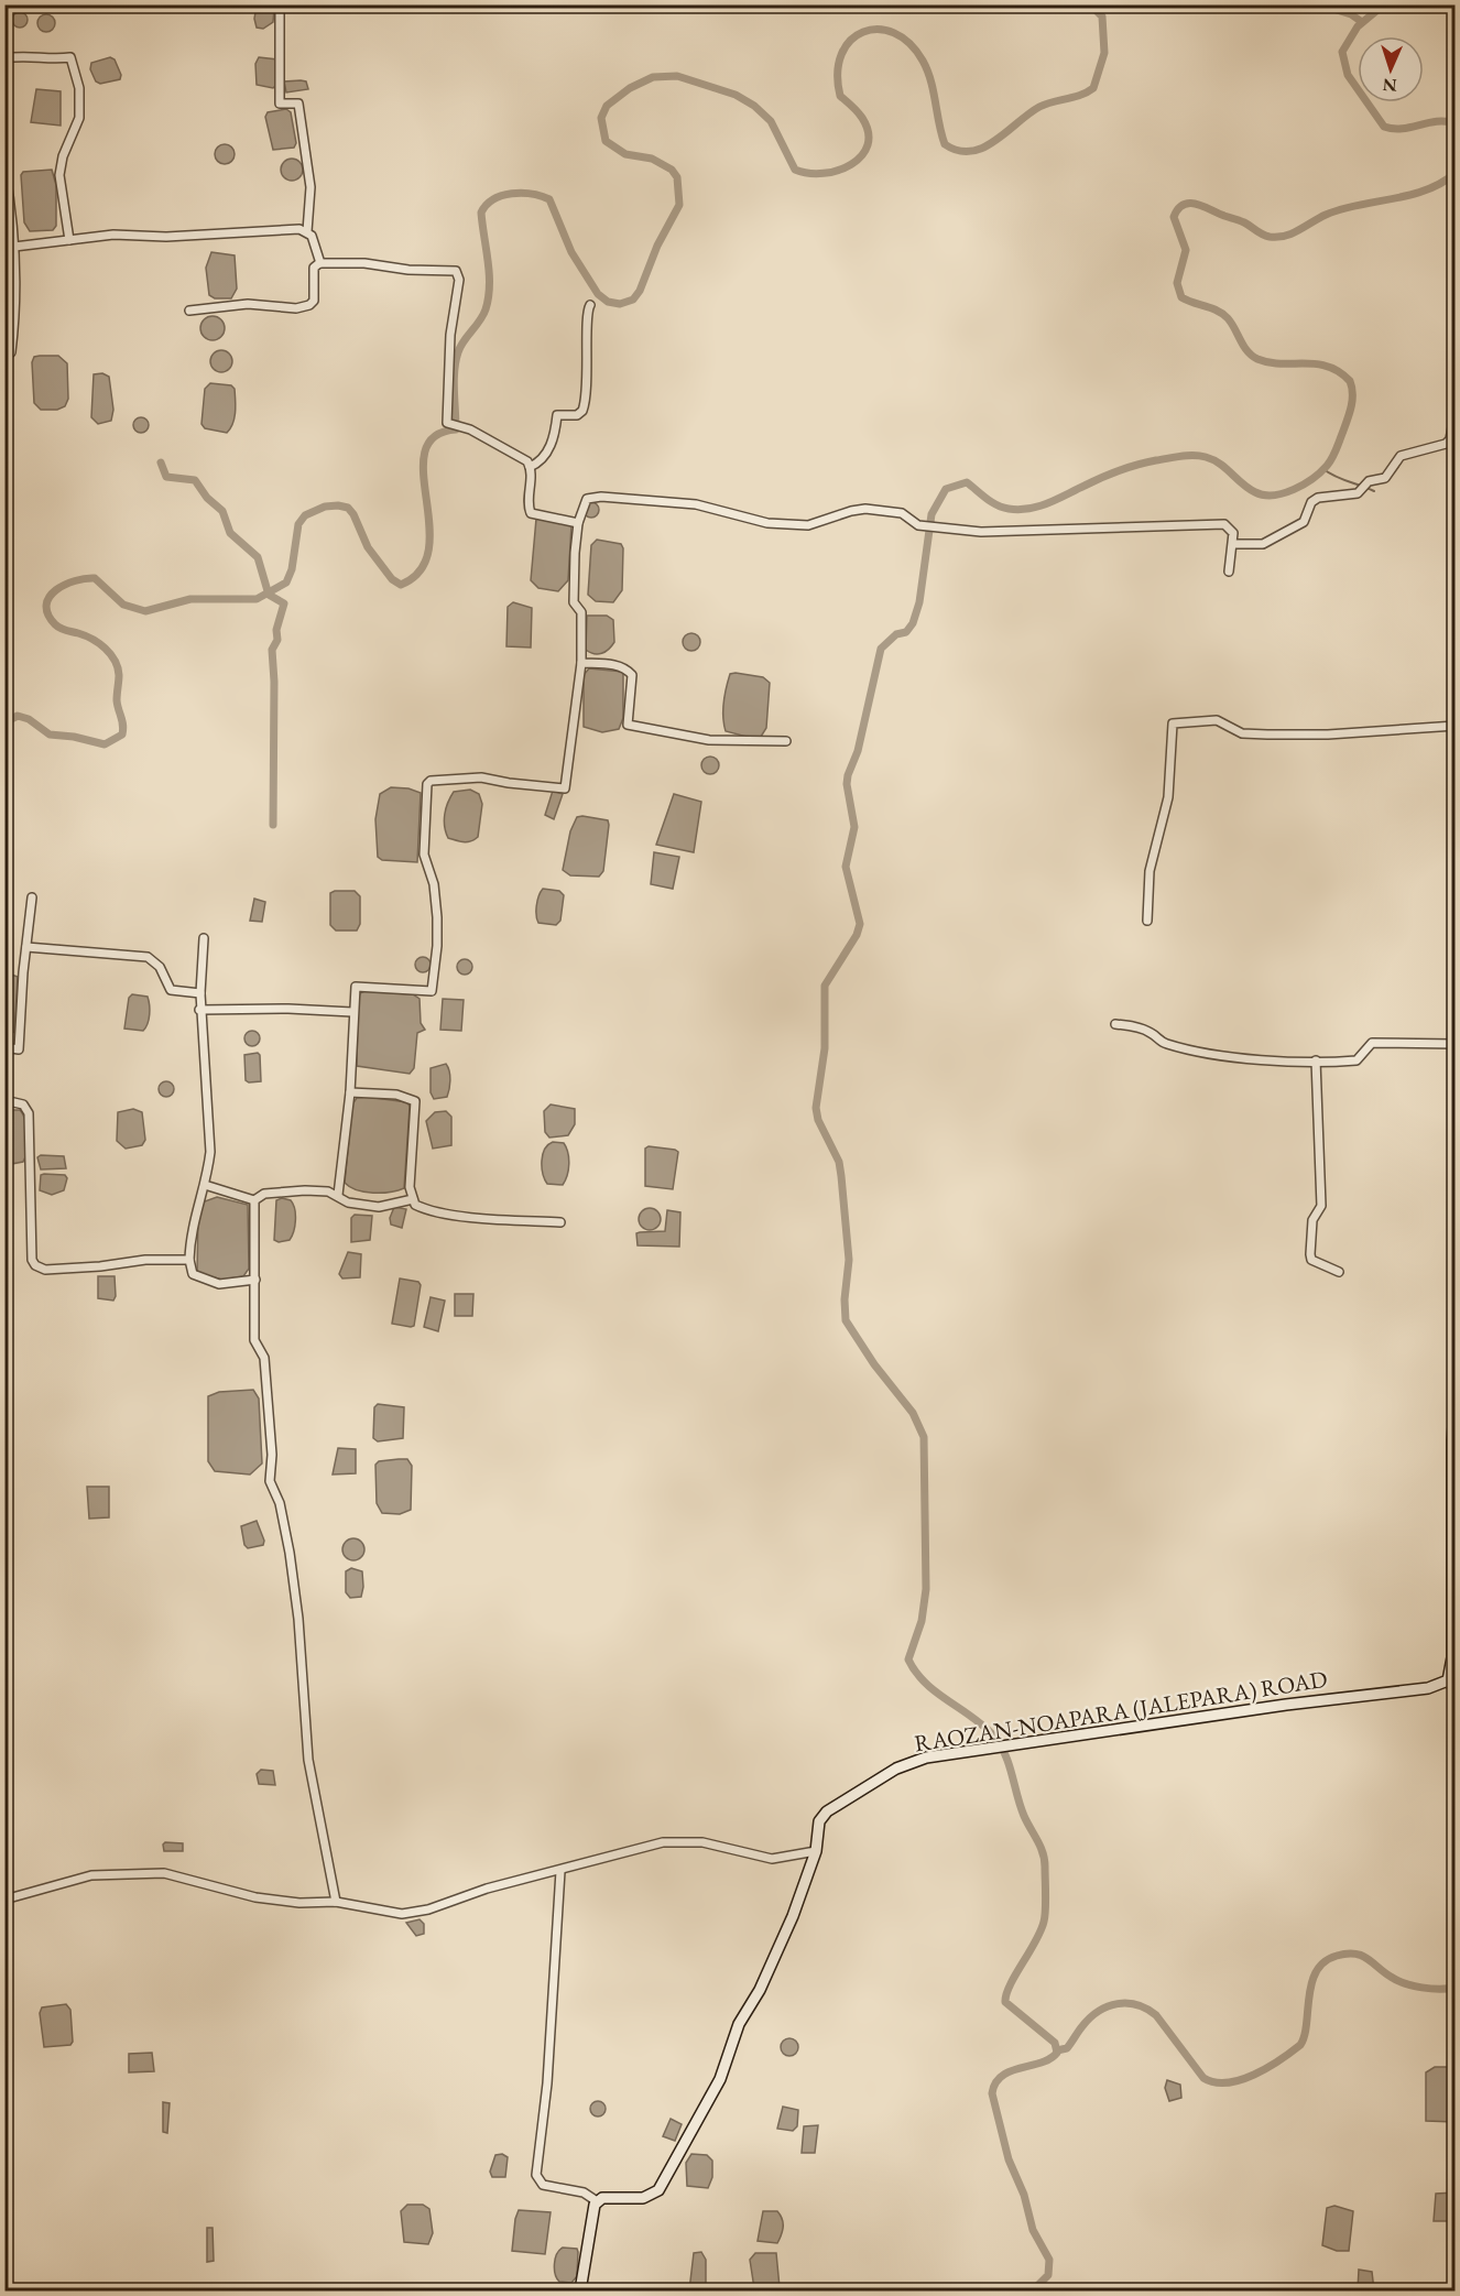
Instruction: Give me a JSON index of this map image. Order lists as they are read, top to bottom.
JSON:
{
  "streets": {
    "main road": ["RAOZAN-NOAPARA (JALEPARA) ROAD"]
  },
  "north": "bottom"
}
